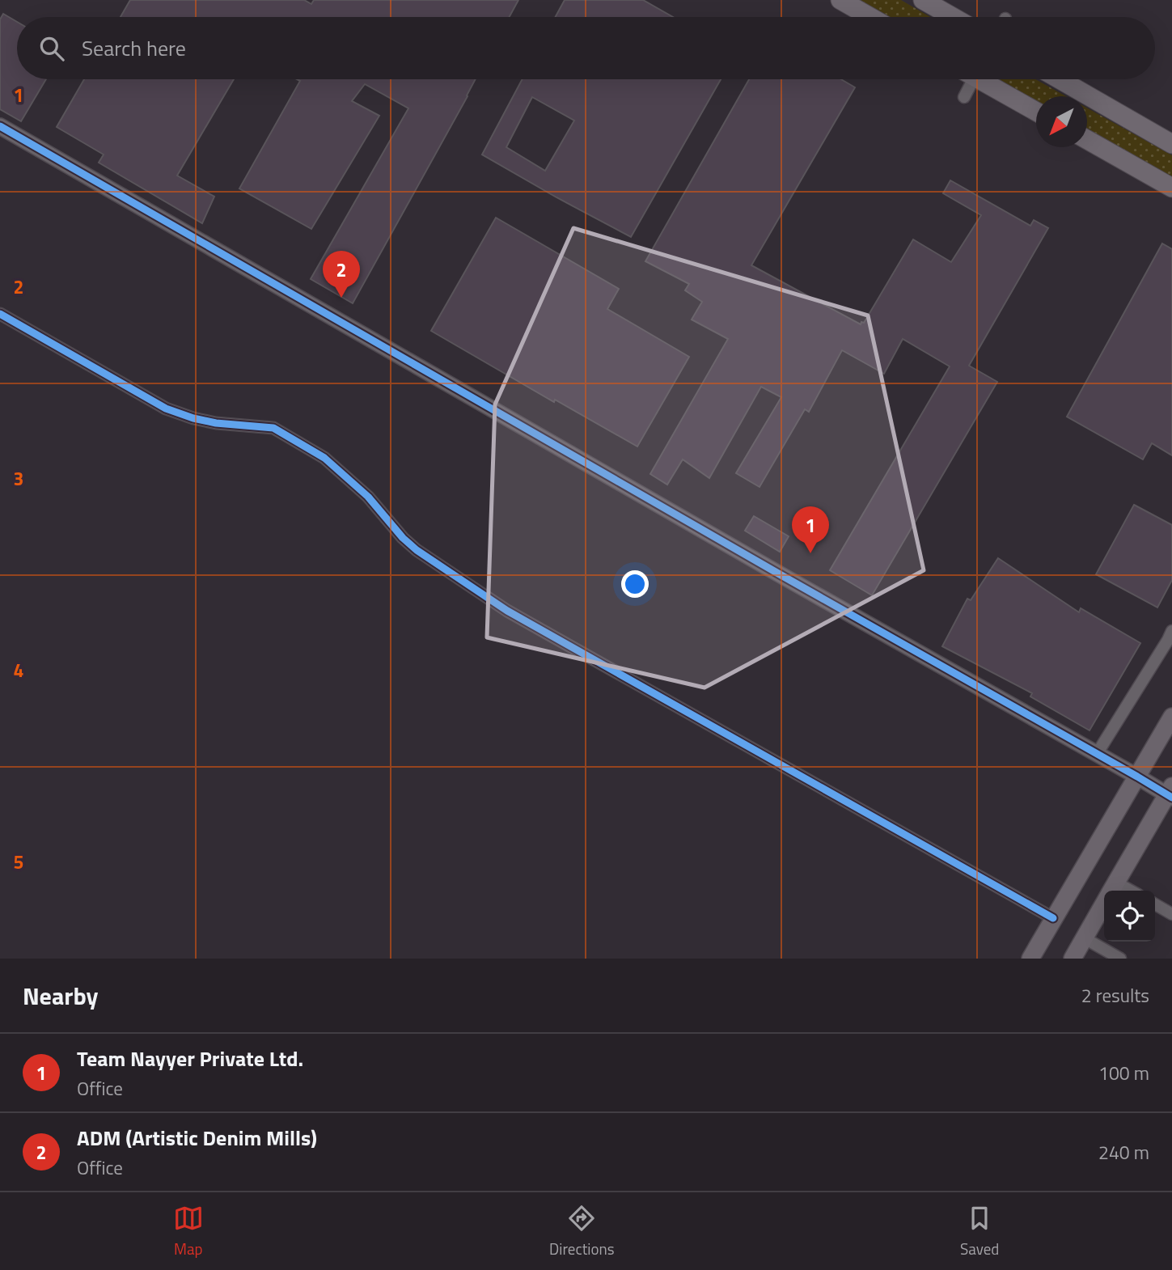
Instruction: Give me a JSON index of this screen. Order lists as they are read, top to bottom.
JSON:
{
  "north": "bottom left",
  "page": {
    "search": "Search here",
    "pins": ["2", "1"],
    "heading": ["Nearby", "2 results"],
    "list": [
      {
        "mark": "1",
        "name": "Team Nayyer Private Ltd.",
        "note": "Office",
        "value": "100 m"
      },
      {
        "mark": "2",
        "name": "ADM (Artistic Denim Mills)",
        "note": "Office",
        "value": "240 m"
      }
    ],
    "nav": ["Map", "Directions", "Saved"]
  },
  "grid": {
    "rows": [
      "1",
      "2",
      "3",
      "4",
      "5"
    ]
  }
}
